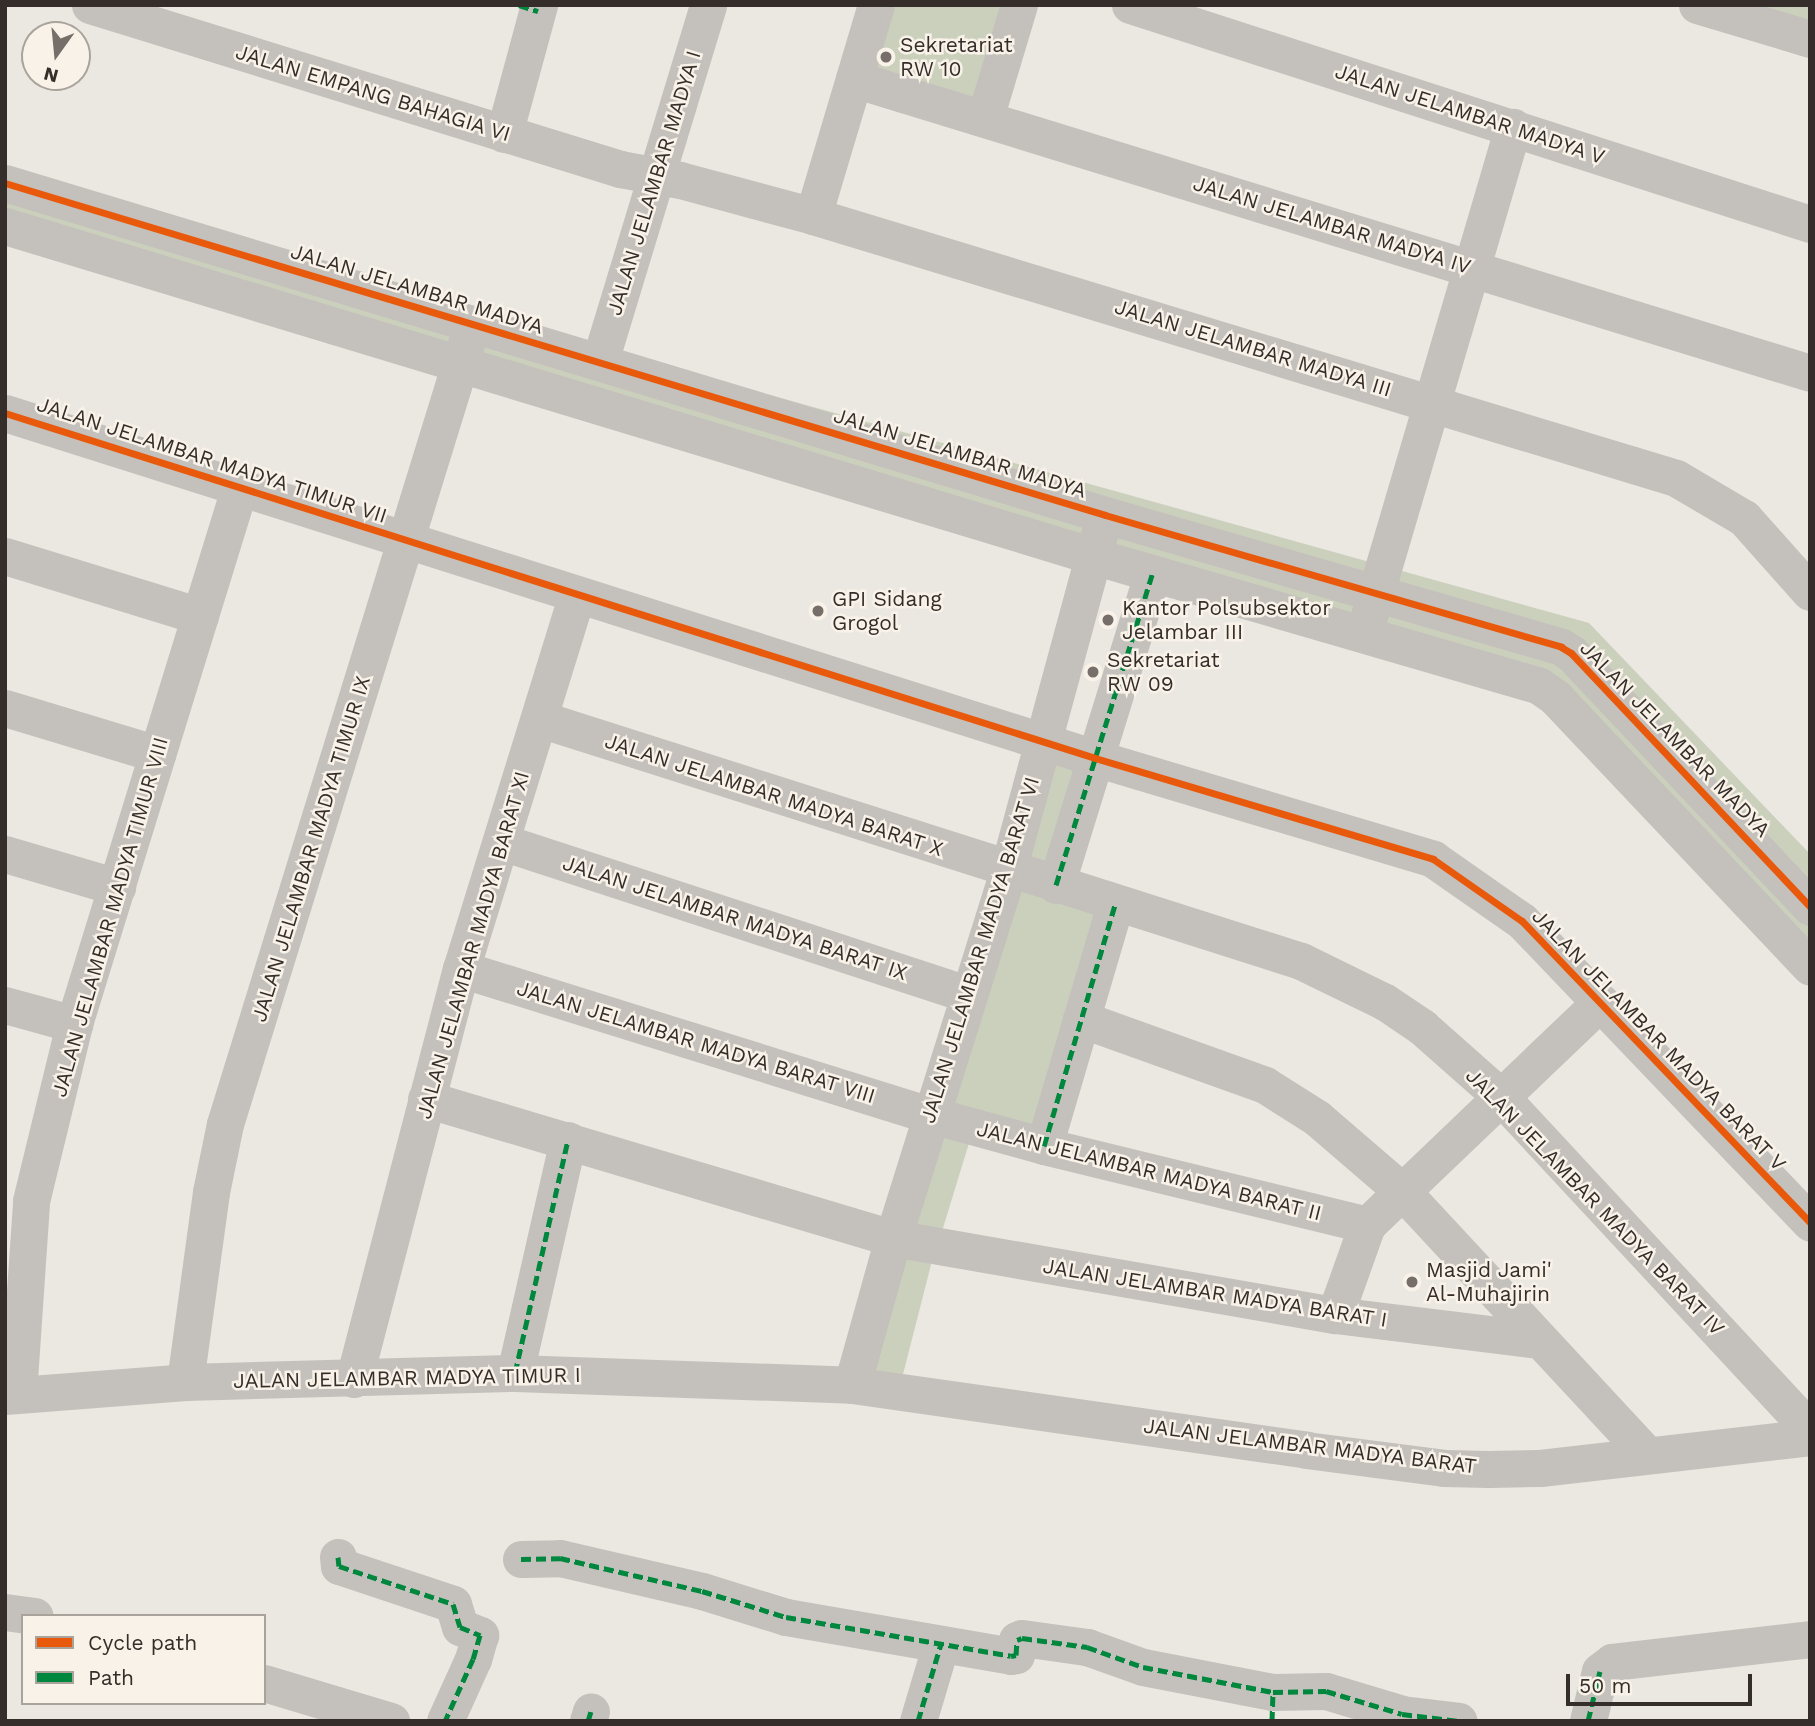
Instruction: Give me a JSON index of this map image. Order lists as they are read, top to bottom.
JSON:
{
  "streets": {
    "street": [
      "JALAN EMPANG BAHAGIA VI",
      "JALAN JELAMBAR MADYA V",
      "JALAN JELAMBAR MADYA I",
      "JALAN JELAMBAR MADYA IV",
      "JALAN JELAMBAR MADYA",
      "JALAN JELAMBAR MADYA III",
      "JALAN JELAMBAR MADYA TIMUR VII",
      "JALAN JELAMBAR MADYA BARAT X",
      "JALAN JELAMBAR MADYA TIMUR IX",
      "JALAN JELAMBAR MADYA TIMUR VIII",
      "JALAN JELAMBAR MADYA BARAT IX",
      "JALAN JELAMBAR MADYA BARAT XI",
      "JALAN JELAMBAR MADYA BARAT VI",
      "JALAN JELAMBAR MADYA BARAT V",
      "JALAN JELAMBAR MADYA BARAT VIII",
      "JALAN JELAMBAR MADYA BARAT II",
      "JALAN JELAMBAR MADYA BARAT IV",
      "JALAN JELAMBAR MADYA BARAT I",
      "JALAN JELAMBAR MADYA TIMUR I",
      "JALAN JELAMBAR MADYA BARAT"
    ]
  },
  "crossings": [
    ["JALAN EMPANG BAHAGIA VI", "JALAN JELAMBAR MADYA I"],
    ["JALAN EMPANG BAHAGIA VI", "JALAN JELAMBAR MADYA III"],
    ["JALAN JELAMBAR MADYA I", "JALAN JELAMBAR MADYA"],
    ["JALAN JELAMBAR MADYA I", "JALAN JELAMBAR MADYA III"],
    ["JALAN JELAMBAR MADYA", "JALAN JELAMBAR MADYA TIMUR IX"],
    ["JALAN JELAMBAR MADYA", "JALAN JELAMBAR MADYA BARAT VI"],
    ["JALAN JELAMBAR MADYA TIMUR VII", "JALAN JELAMBAR MADYA TIMUR IX"],
    ["JALAN JELAMBAR MADYA TIMUR VII", "JALAN JELAMBAR MADYA TIMUR VIII"],
    ["JALAN JELAMBAR MADYA TIMUR VII", "JALAN JELAMBAR MADYA BARAT XI"],
    ["JALAN JELAMBAR MADYA TIMUR VII", "JALAN JELAMBAR MADYA BARAT V"],
    ["JALAN JELAMBAR MADYA BARAT X", "JALAN JELAMBAR MADYA BARAT XI"],
    ["JALAN JELAMBAR MADYA BARAT X", "JALAN JELAMBAR MADYA BARAT VI"],
    ["JALAN JELAMBAR MADYA BARAT X", "JALAN JELAMBAR MADYA BARAT IV"],
    ["JALAN JELAMBAR MADYA TIMUR IX", "JALAN JELAMBAR MADYA TIMUR I"],
    ["JALAN JELAMBAR MADYA TIMUR VIII", "JALAN JELAMBAR MADYA TIMUR I"],
    ["JALAN JELAMBAR MADYA BARAT IX", "JALAN JELAMBAR MADYA BARAT XI"],
    ["JALAN JELAMBAR MADYA BARAT IX", "JALAN JELAMBAR MADYA BARAT VI"],
    ["JALAN JELAMBAR MADYA BARAT XI", "JALAN JELAMBAR MADYA BARAT V"],
    ["JALAN JELAMBAR MADYA BARAT XI", "JALAN JELAMBAR MADYA BARAT VIII"],
    ["JALAN JELAMBAR MADYA BARAT XI", "JALAN JELAMBAR MADYA BARAT I"],
    ["JALAN JELAMBAR MADYA BARAT XI", "JALAN JELAMBAR MADYA TIMUR I"],
    ["JALAN JELAMBAR MADYA BARAT VI", "JALAN JELAMBAR MADYA BARAT V"],
    ["JALAN JELAMBAR MADYA BARAT VI", "JALAN JELAMBAR MADYA BARAT VIII"],
    ["JALAN JELAMBAR MADYA BARAT VI", "JALAN JELAMBAR MADYA BARAT II"],
    ["JALAN JELAMBAR MADYA BARAT VI", "JALAN JELAMBAR MADYA BARAT IV"],
    ["JALAN JELAMBAR MADYA BARAT VI", "JALAN JELAMBAR MADYA BARAT I"],
    ["JALAN JELAMBAR MADYA BARAT VI", "JALAN JELAMBAR MADYA TIMUR I"],
    ["JALAN JELAMBAR MADYA BARAT VI", "JALAN JELAMBAR MADYA BARAT"],
    ["JALAN JELAMBAR MADYA BARAT VIII", "JALAN JELAMBAR MADYA BARAT II"],
    ["JALAN JELAMBAR MADYA TIMUR I", "JALAN JELAMBAR MADYA BARAT"]
  ],
  "places": [
    "Sekretariat RW 10",
    "GPI Sidang Grogol",
    "Kantor Polsubsektor Jelambar III",
    "Sekretariat RW 09",
    "Masjid Jami' Al-Muhajirin"
  ],
  "legend": ["Cycle path", "Path"],
  "scale_bar": "50 m",
  "north": "bottom"
}
